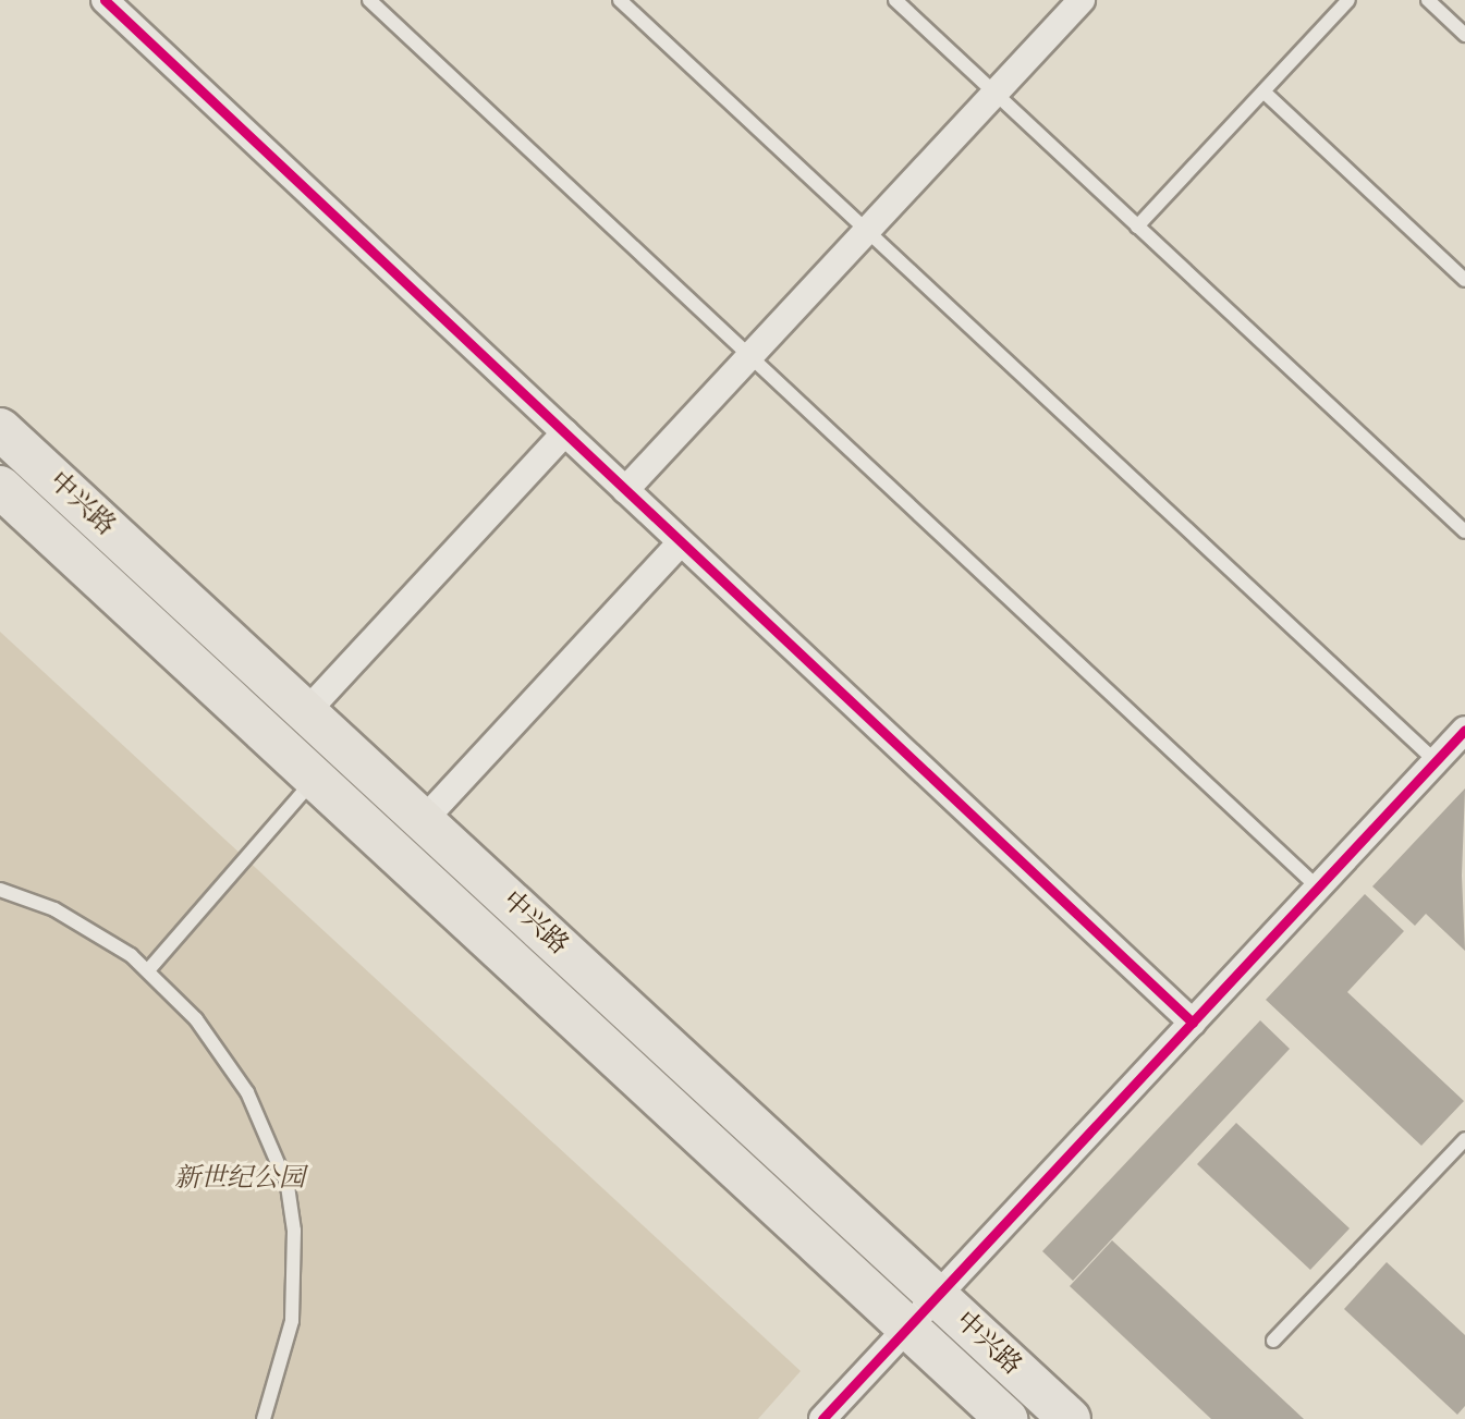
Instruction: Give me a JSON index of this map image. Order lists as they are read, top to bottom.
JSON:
{
  "streets": {
    "main road": ["中兴路"]
  },
  "parks": ["新世纪公园"]
}
